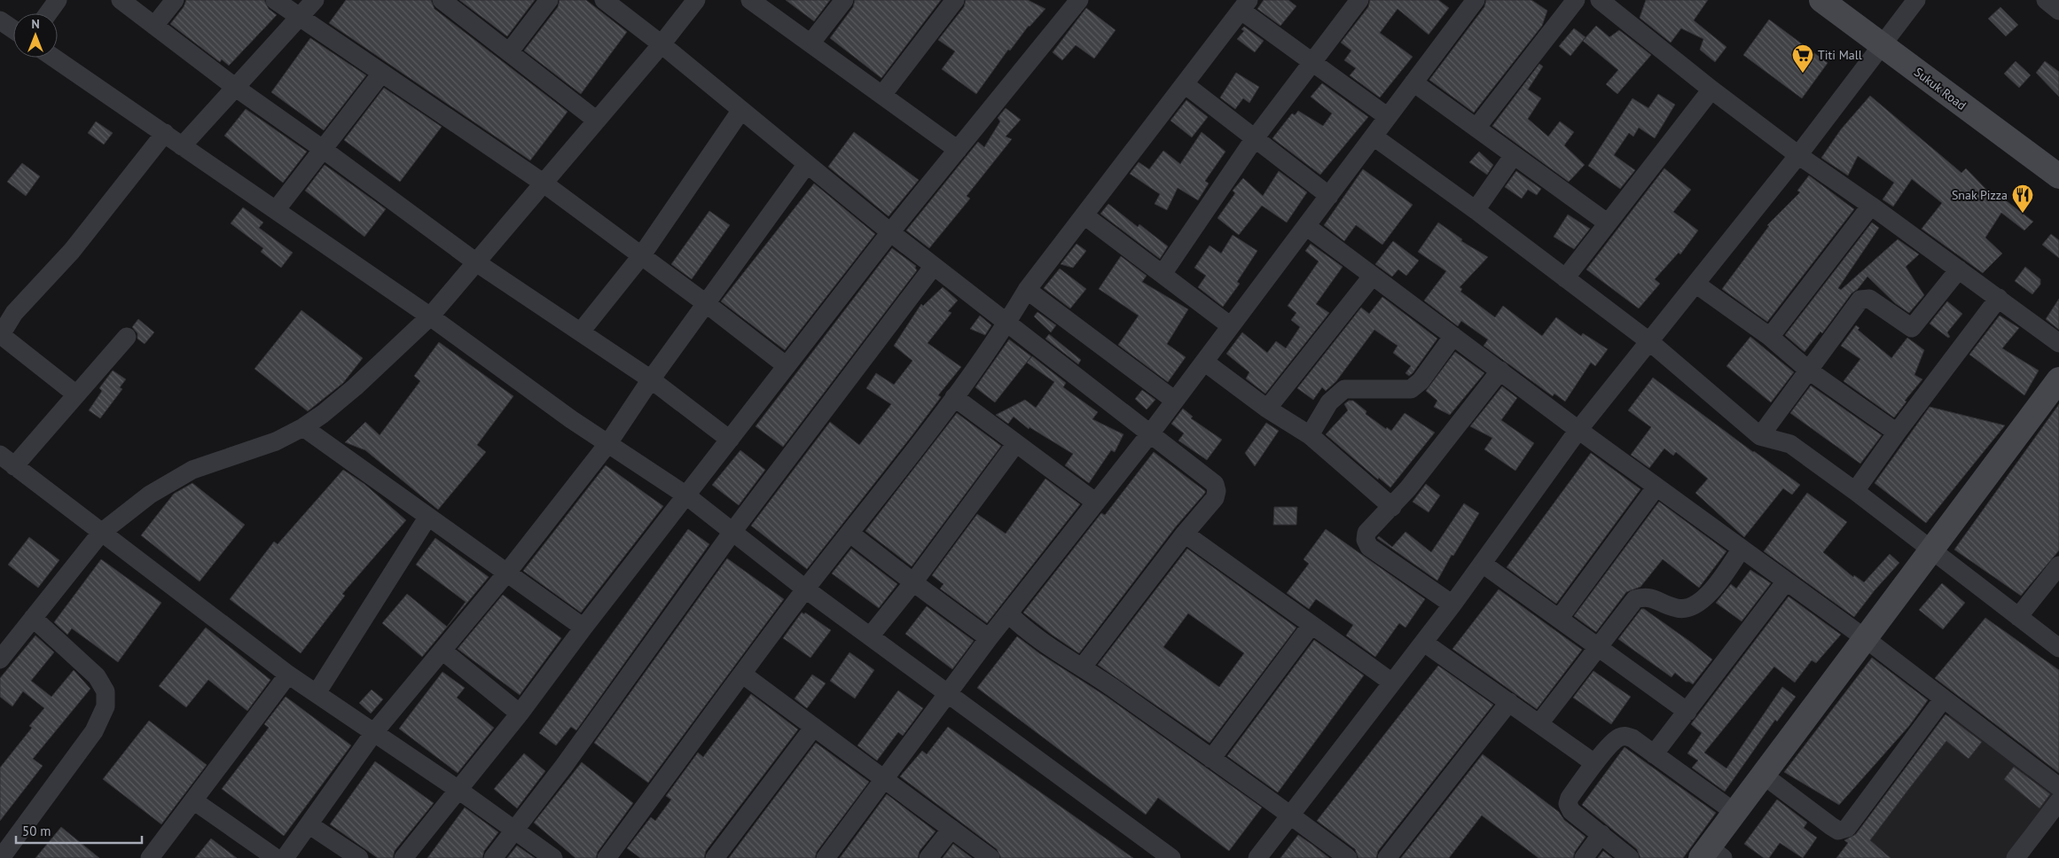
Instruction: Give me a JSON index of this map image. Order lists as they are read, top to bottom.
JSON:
{
  "streets": {
    "street": ["Sukuk Road"]
  },
  "places": {
    "supermarket": ["Titi Mall"],
    "restaurant": ["Snak Pizza"]
  },
  "scale_bar": "50 m",
  "north": "top"
}
